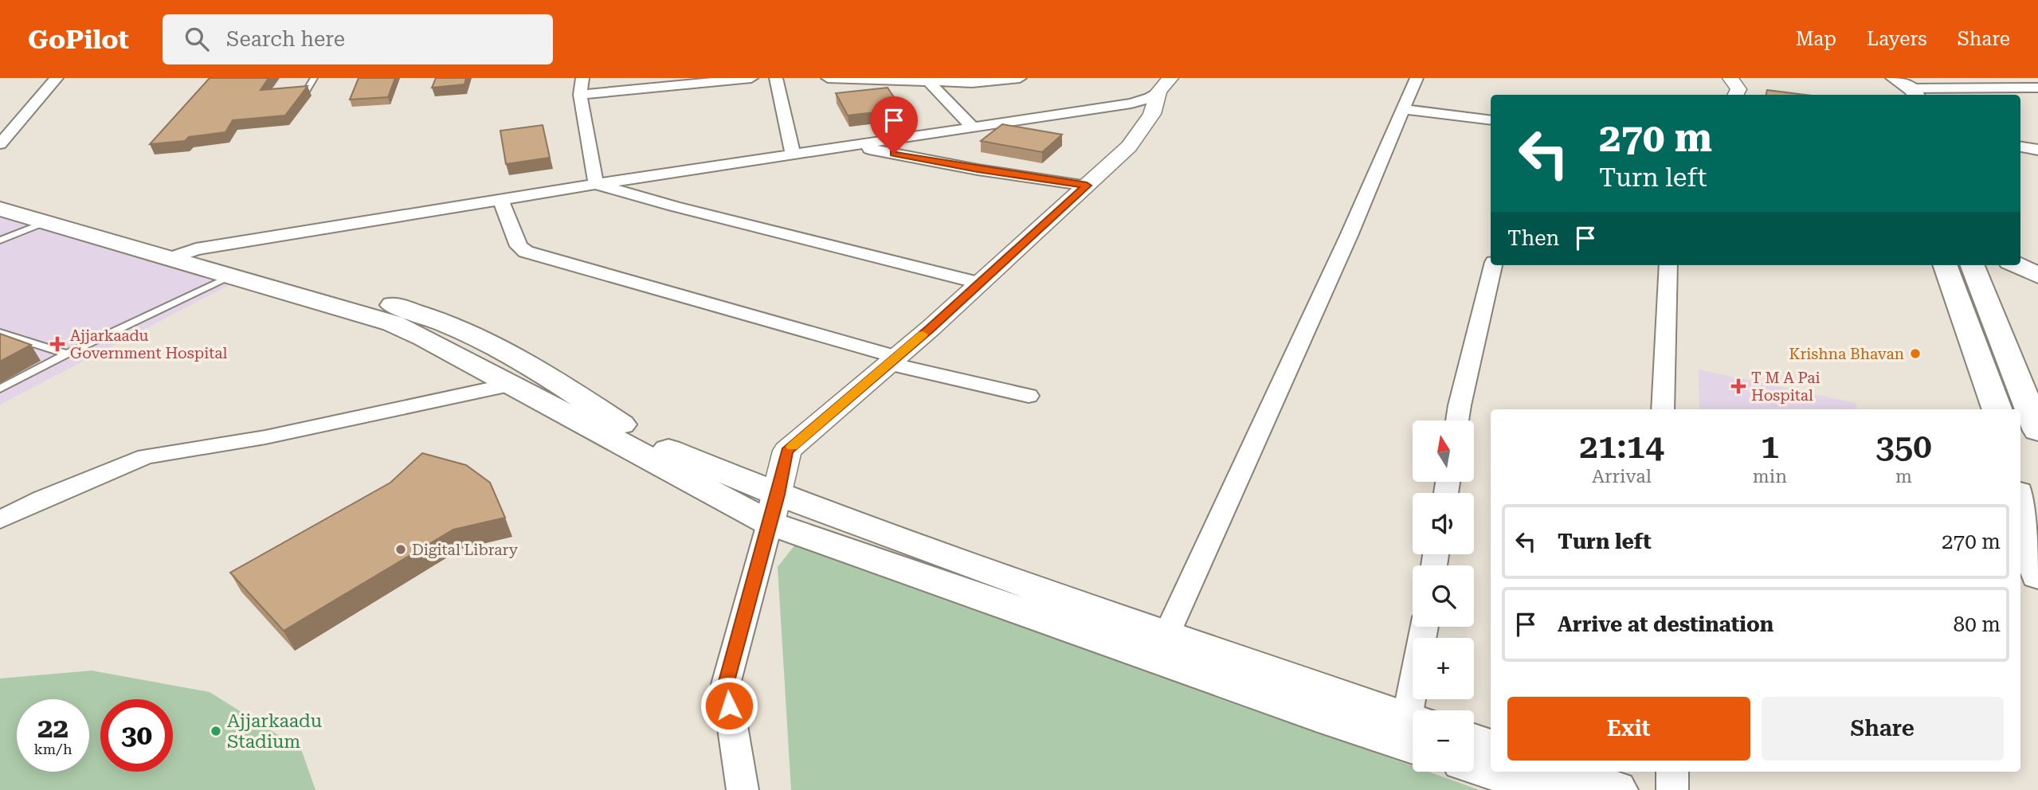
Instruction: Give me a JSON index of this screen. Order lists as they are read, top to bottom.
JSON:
{
  "places": {
    "health": ["Ajjarkaadu Government Hospital", "T M A Pai Hospital"],
    "other": ["Krishna Bhavan", "Digital Library", "Ajjarkaadu Stadium"]
  },
  "north": "top",
  "page": {
    "header": "GoPilot",
    "search": "Search here",
    "nav": ["Map", "Layers", "Share"],
    "turn": ["270 m", "Turn left"],
    "then": "Then",
    "eta": [
      "21:14",
      "Arrival",
      "1",
      "min",
      "350",
      "m"
    ],
    "map_buttons": ["+", "−"],
    "list": [
      {
        "name": "Turn left",
        "value": "270 m"
      },
      {
        "name": "Arrive at destination",
        "value": "80 m"
      }
    ],
    "buttons": ["Exit", "Share"],
    "speed": "22 km/h",
    "limit": "30"
  }
}
